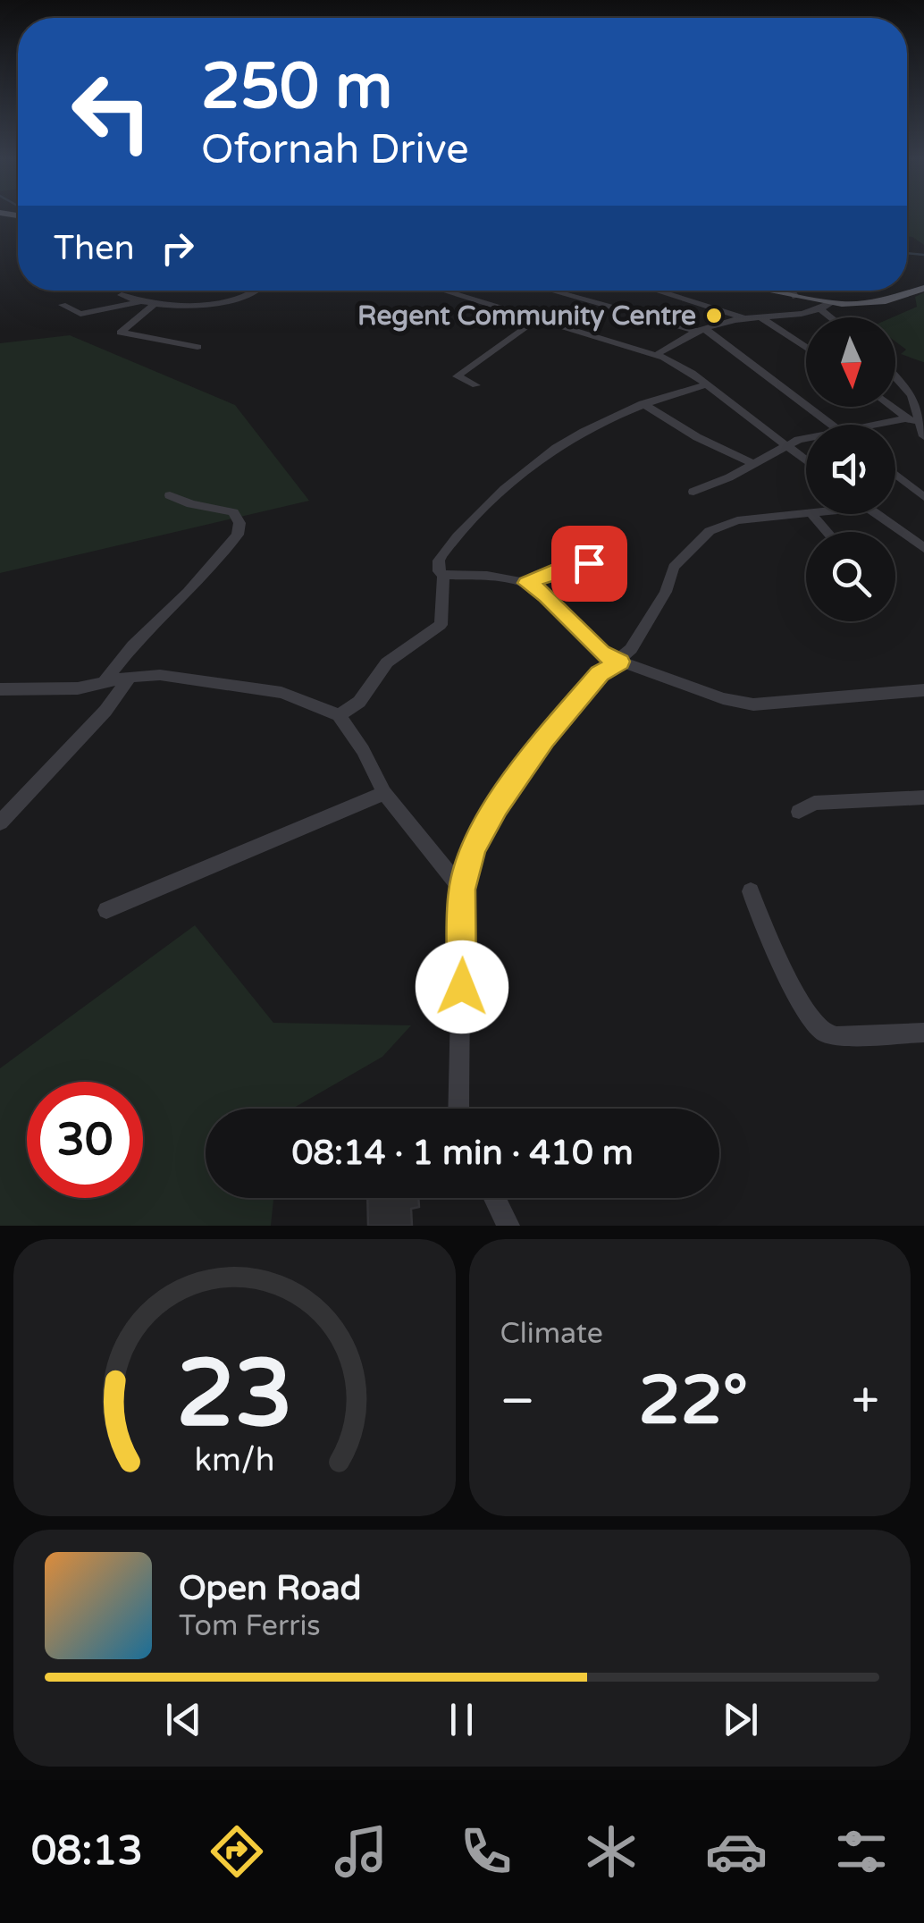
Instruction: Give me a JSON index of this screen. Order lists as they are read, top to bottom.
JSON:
{
  "places": ["Regent Community Centre"],
  "north": "bottom",
  "page": {
    "turn": ["250 m", "Ofornah Drive"],
    "then": "Then",
    "limit": "30",
    "trip": "08:14 · 1 min · 410 m",
    "tile": "Climate",
    "heat": ["−", "22°", "+"],
    "song": ["Open Road", "Tom Ferris"],
    "tabs": "08:13",
    "gauge": ["23", "km/h"]
  }
}
